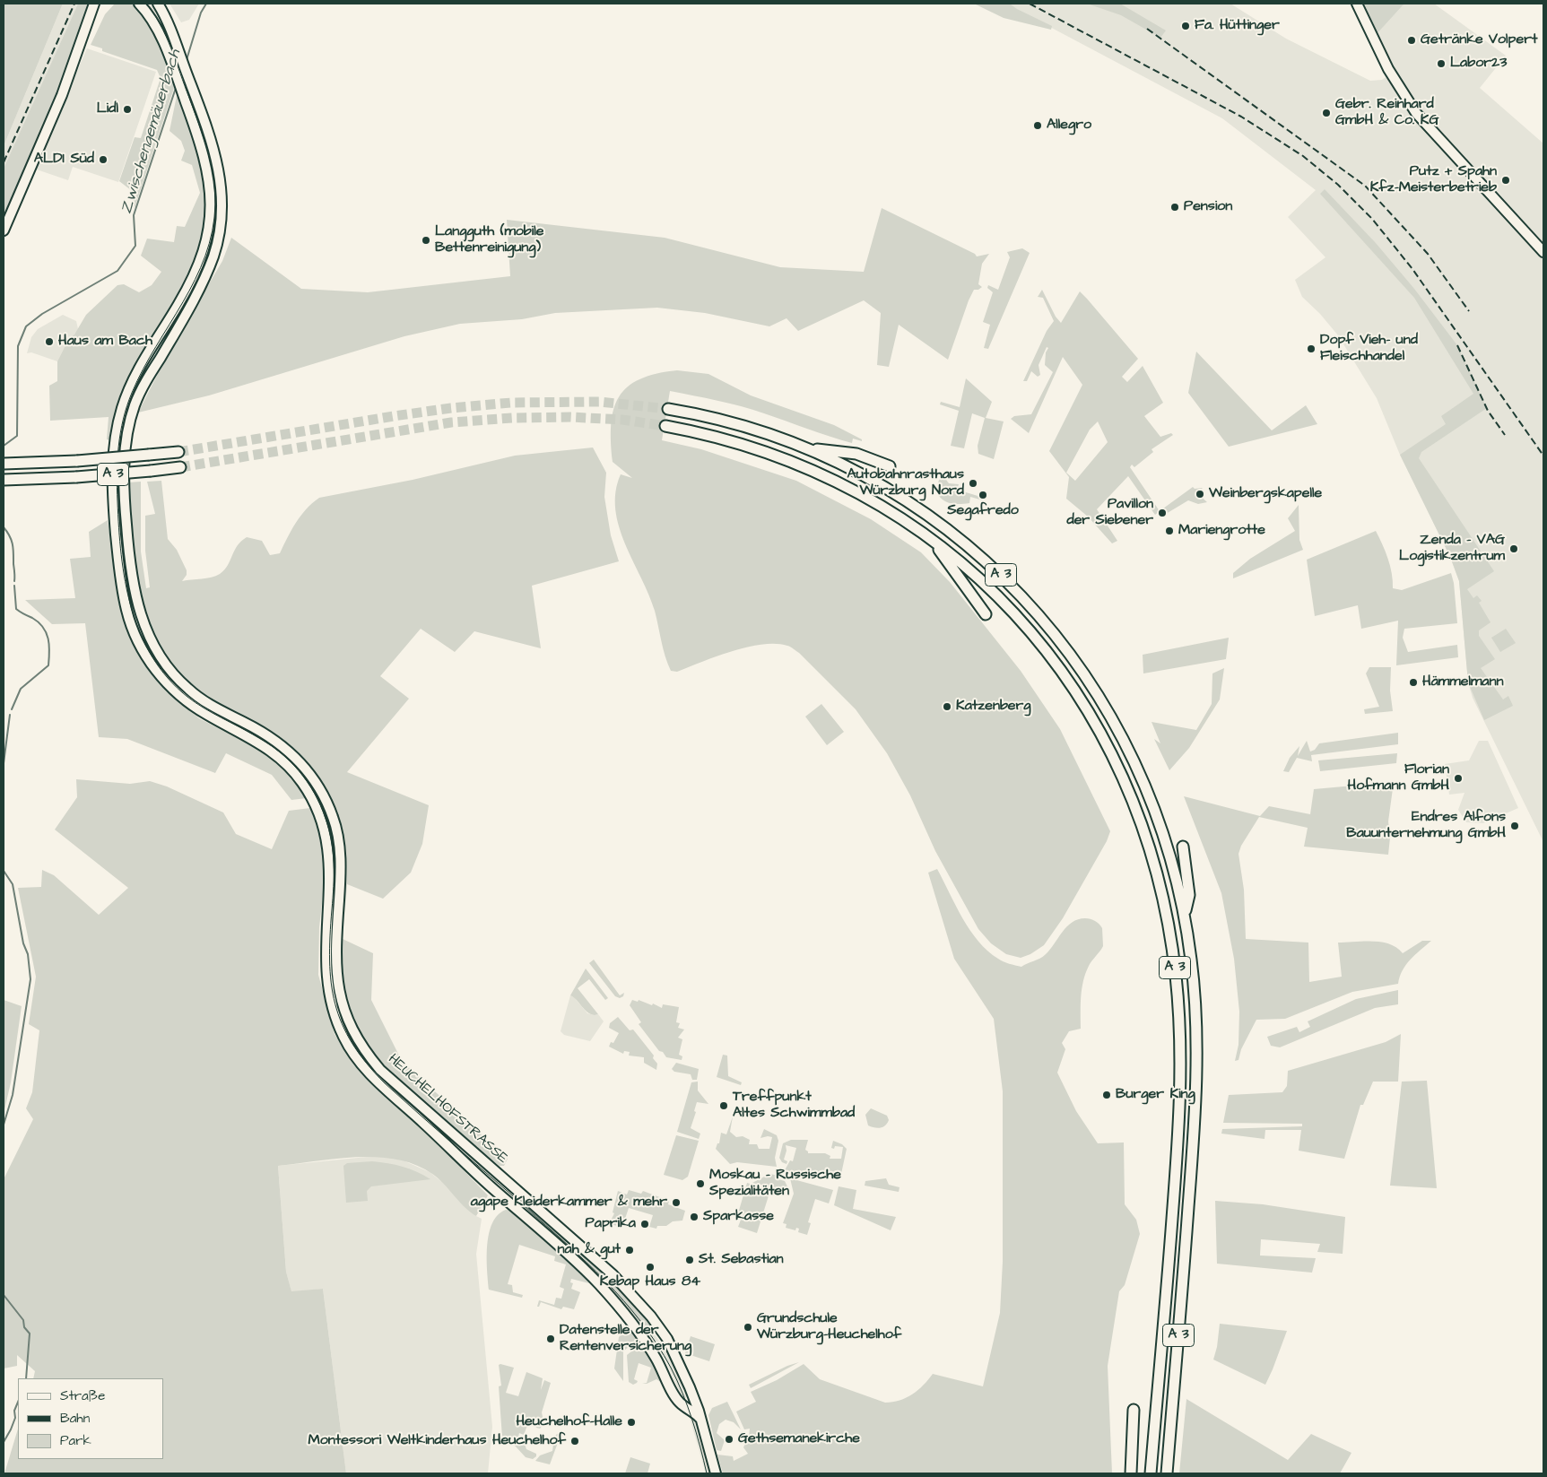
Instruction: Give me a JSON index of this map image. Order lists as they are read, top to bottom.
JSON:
{
  "streets": {
    "highway": ["A 3"],
    "main road": ["HEUCHELHOFSTRASSE"]
  },
  "water": ["Zwischengemäuerbach"],
  "places": [
    "Fa. Hüttinger",
    "Getränke Volpert",
    "Labor23",
    "Lidl",
    "Gebr. Reinhard GmbH & Co. KG",
    "Allegro",
    "ALDI Süd",
    "Putz + Spahn Kfz-Meisterbetrieb",
    "Pension",
    "Langguth (mobile Bettenreinigung)",
    "Haus am Bach",
    "Dopf Vieh- und Fleischhandel",
    "Autobahnrasthaus Würzburg Nord",
    "Weinbergskapelle",
    "Segafredo",
    "Pavillon der Siebener",
    "Mariengrotte",
    "Zenda - VAG Logistikzentrum",
    "Hämmelmann",
    "Katzenberg",
    "Florian Hofmann GmbH",
    "Endres Alfons Bauunternehmung GmbH",
    "Burger King",
    "Treffpunkt Altes Schwimmbad",
    "Moskau - Russische Spezialitäten",
    "agape Kleiderkammer & mehr",
    "Sparkasse",
    "Paprika",
    "nah & gut",
    "St. Sebastian",
    "Kebap Haus 84",
    "Grundschule Würzburg-Heuchelhof",
    "Datenstelle der Rentenversicherung",
    "Heuchelhof-Halle",
    "Gethsemanekirche",
    "Montessori Weltkinderhaus Heuchelhof"
  ],
  "legend": ["Straße", "Bahn", "Park"]
}
